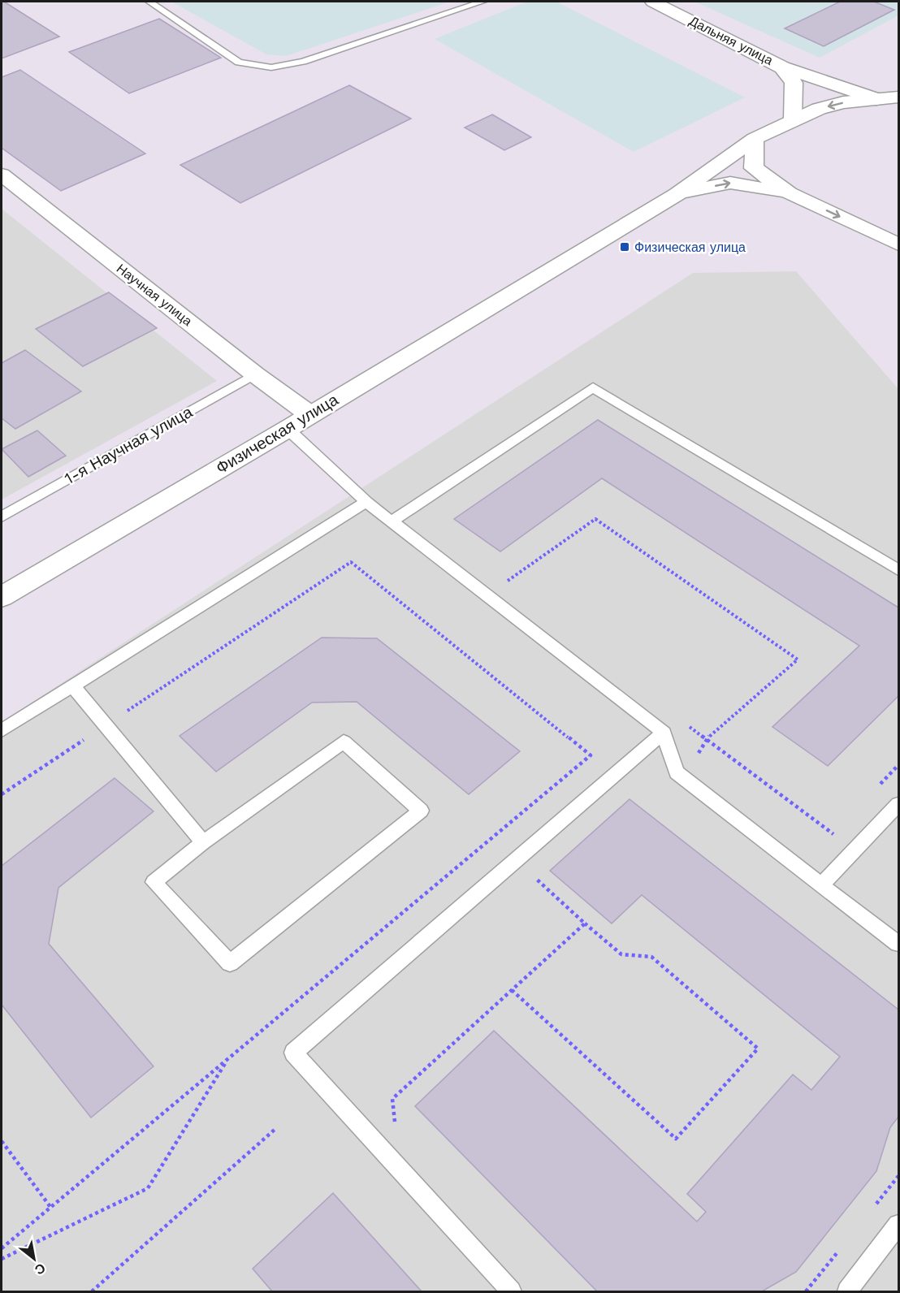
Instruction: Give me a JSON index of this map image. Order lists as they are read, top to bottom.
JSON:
{
  "streets": {
    "street": ["Дальняя улица", "Научная улица", "Физическая улица"],
    "lane": ["1-я Научная улица"]
  },
  "crossings": [
    ["Дальняя улица", "Физическая улица"],
    ["Научная улица", "Физическая улица"],
    ["Научная улица", "1-я Научная улица"]
  ],
  "places": {
    "transit": ["Физическая улица"]
  },
  "north": "bottom right"
}
